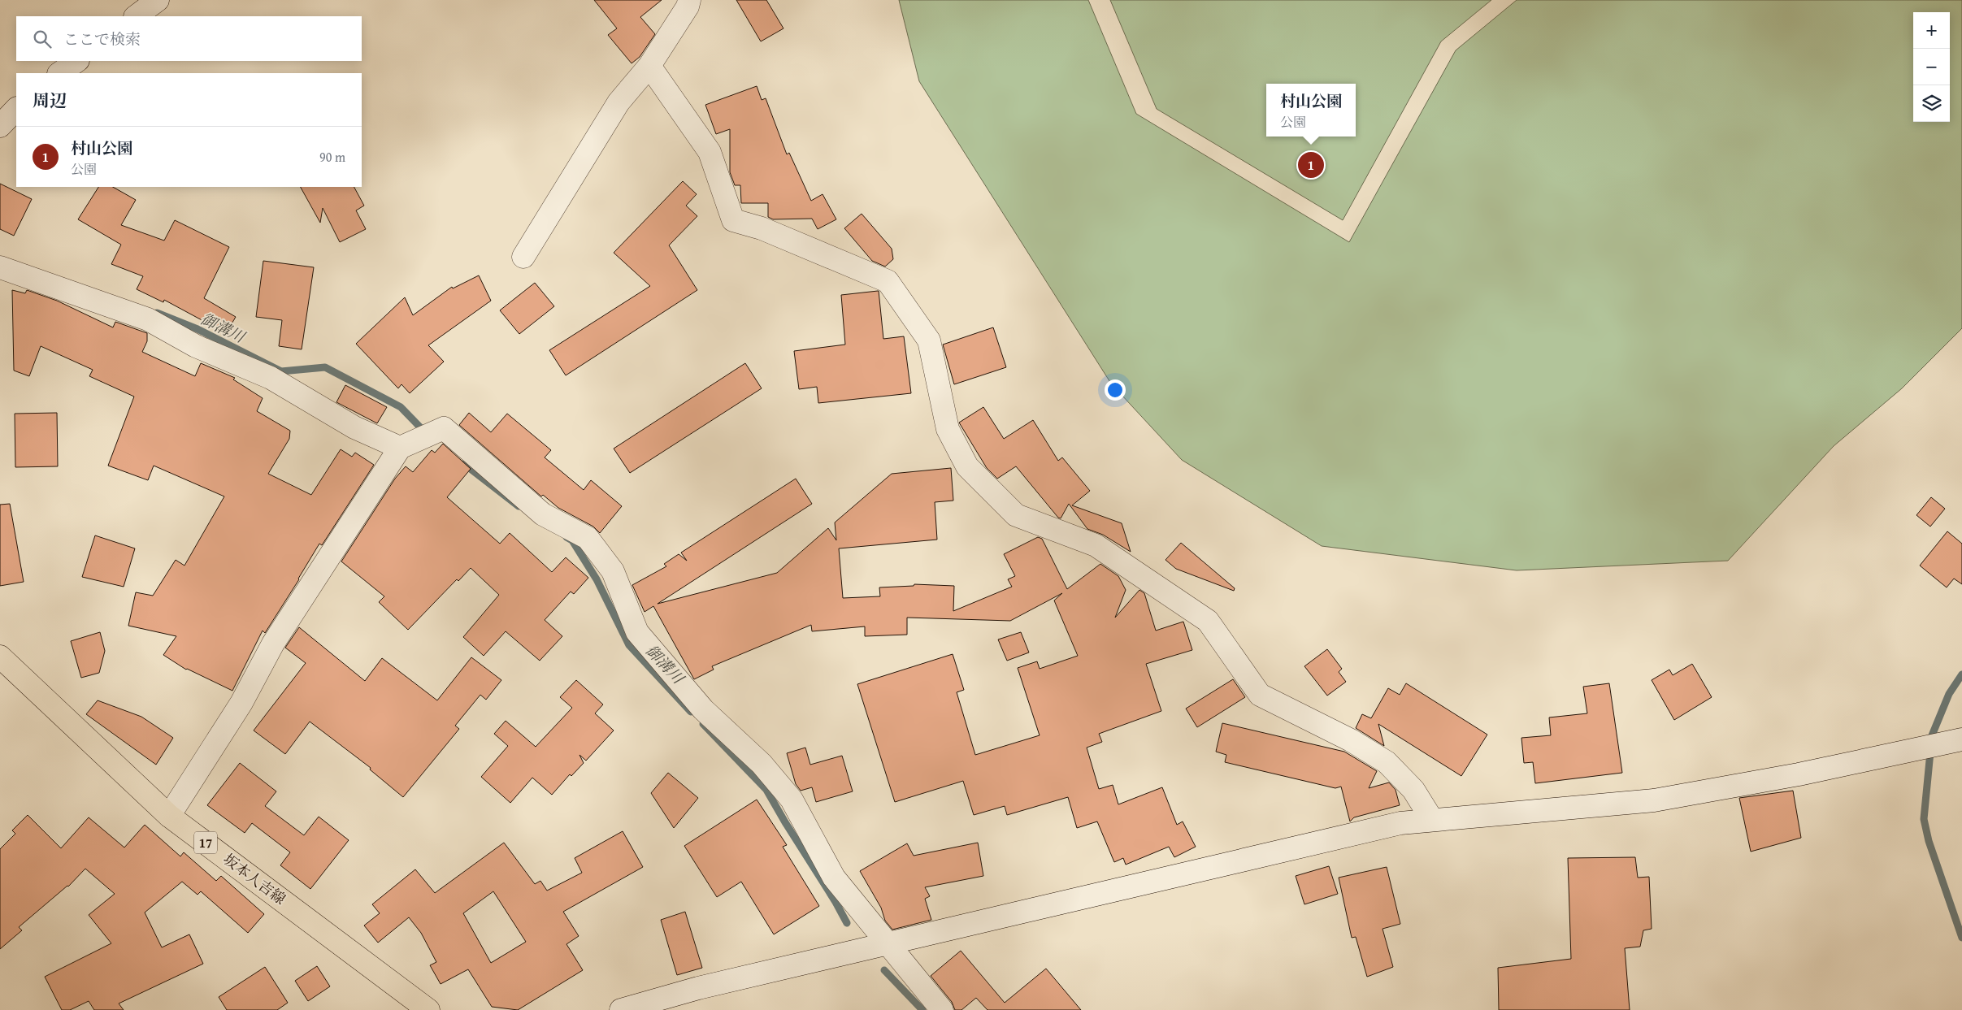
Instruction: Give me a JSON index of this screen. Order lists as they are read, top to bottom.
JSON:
{
  "streets": {
    "main road": ["17", "坂本人吉線"]
  },
  "water": ["御溝川"],
  "page": {
    "map_buttons": ["+", "−"],
    "search": "ここで検索",
    "heading": "周辺",
    "popup": ["村山公園", "公園"],
    "list": [
      {
        "mark": "1",
        "name": "村山公園",
        "note": "公園",
        "value": "90 m"
      }
    ],
    "pins": "1"
  }
}
